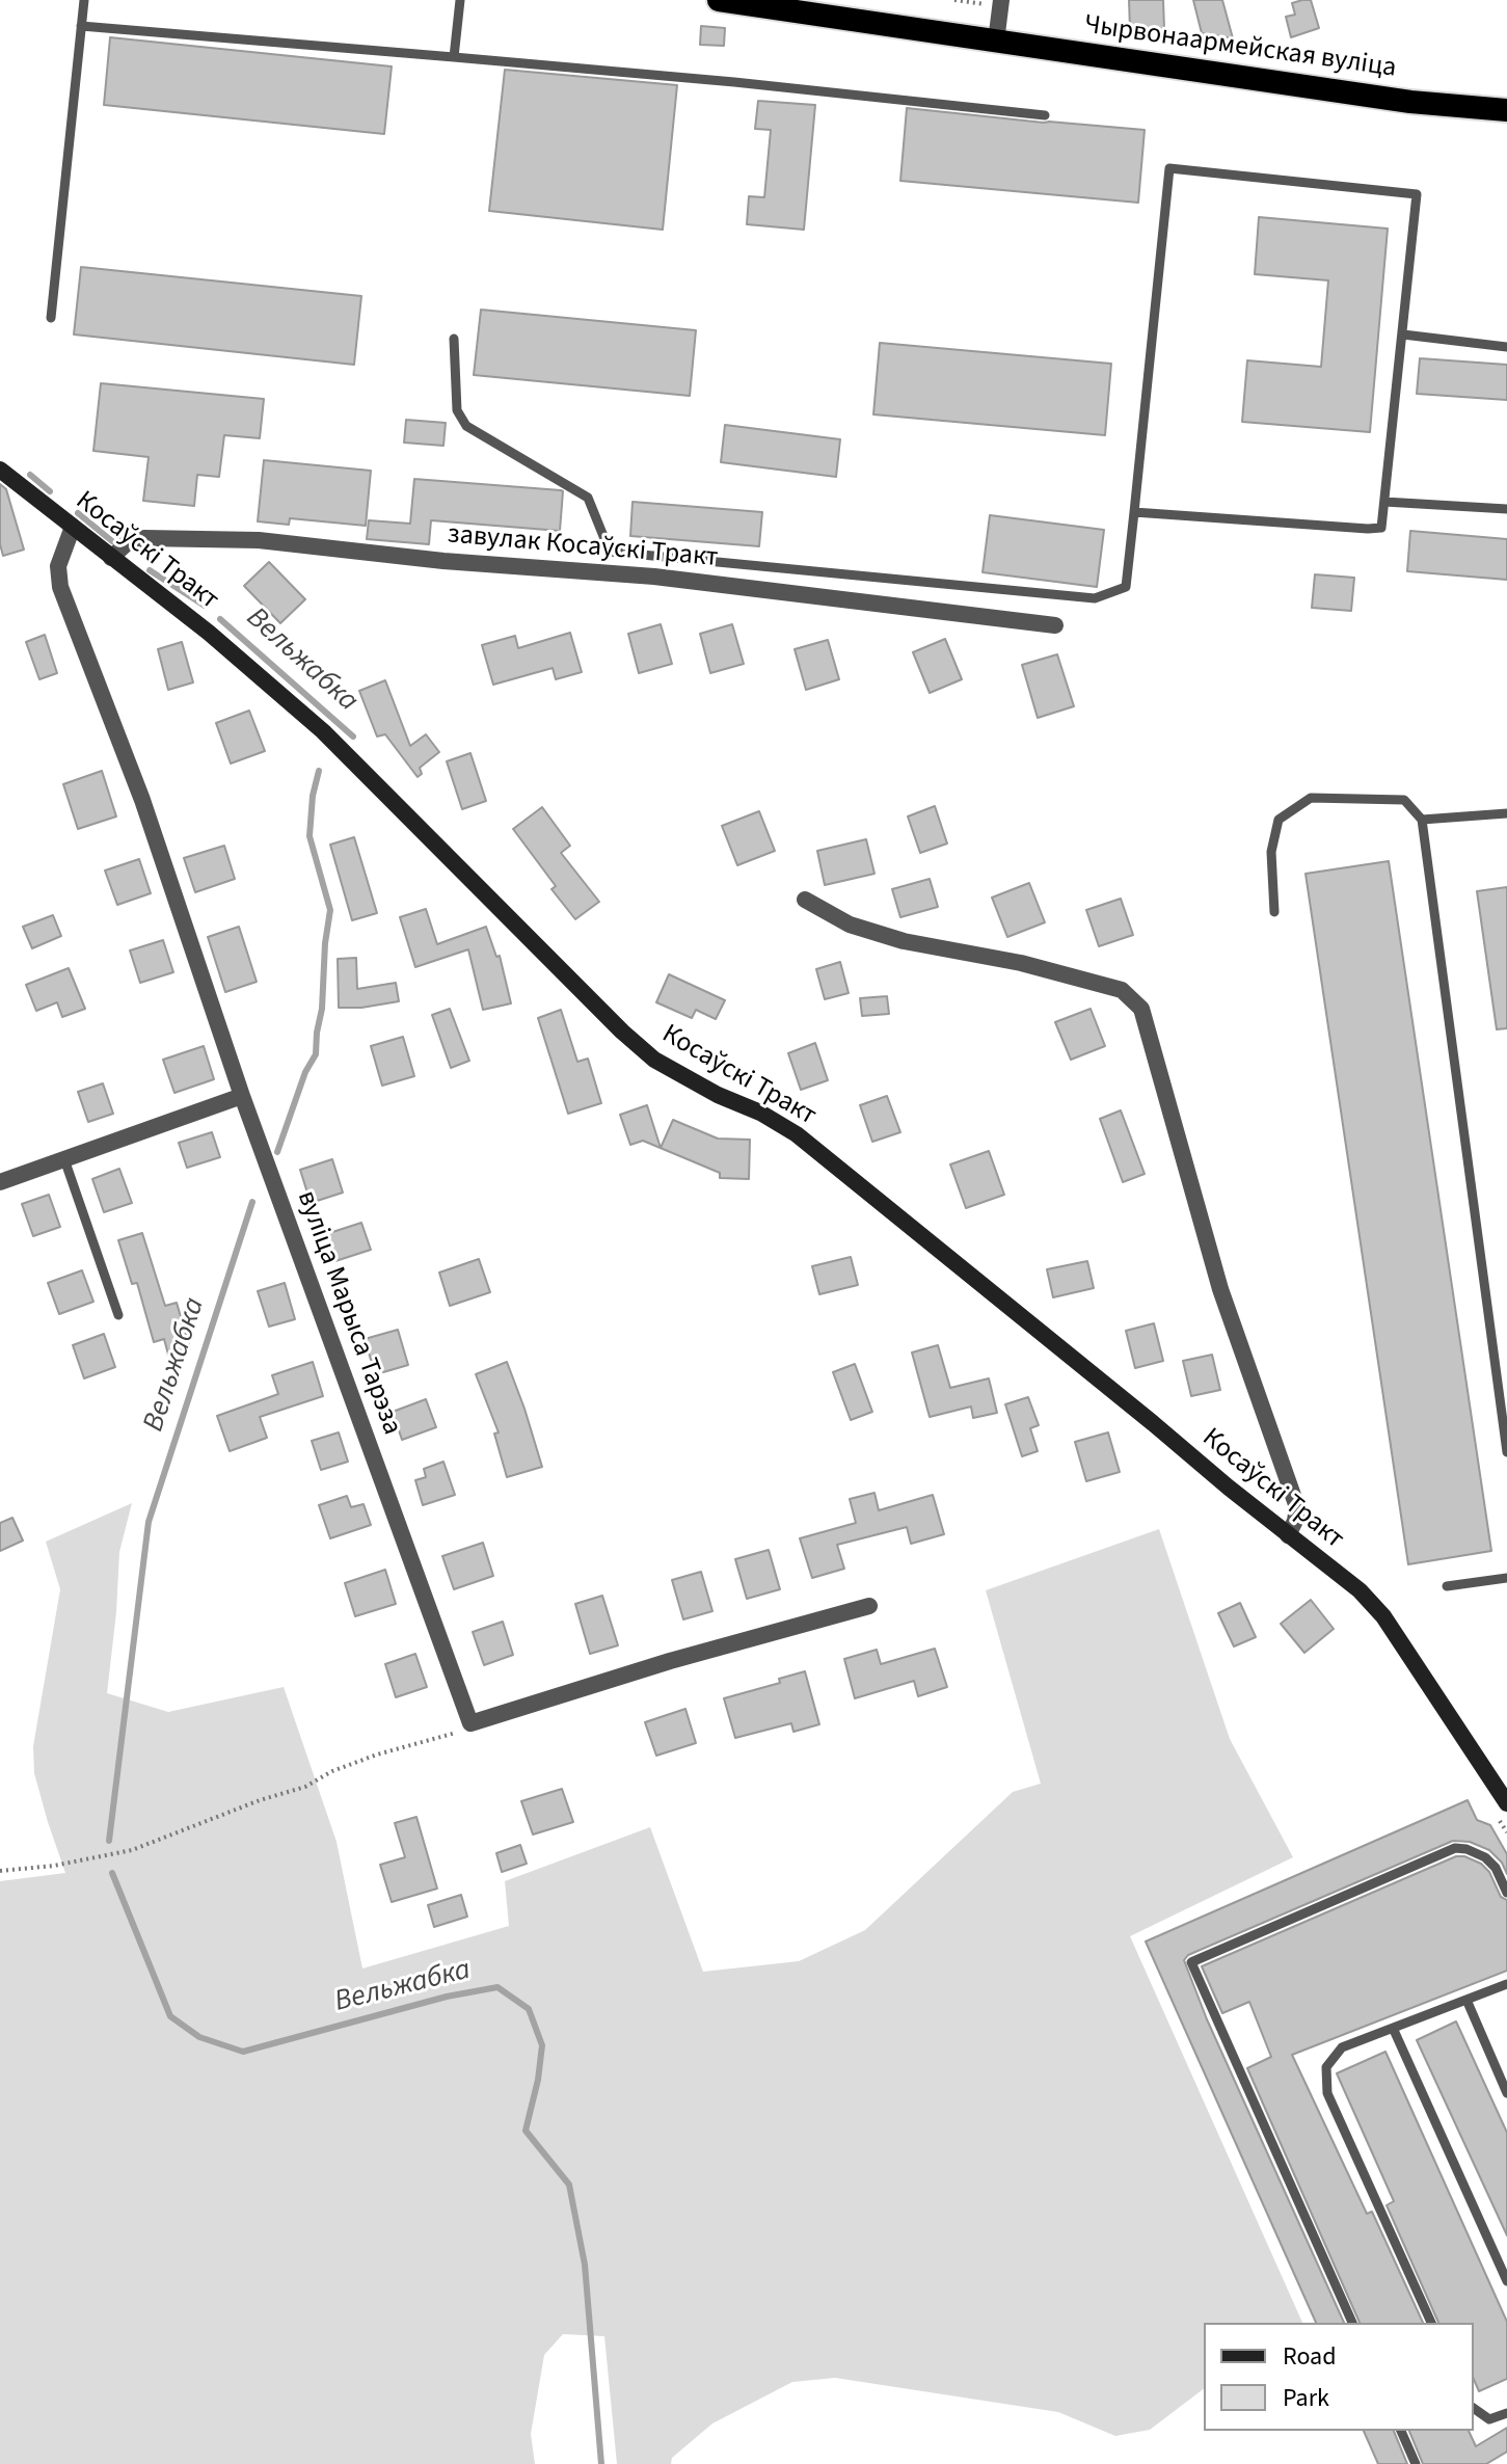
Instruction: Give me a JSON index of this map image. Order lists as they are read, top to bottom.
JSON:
{
  "streets": {
    "highway": ["Чырвонаармейская вуліца"],
    "main road": ["Косаўскі Тракт"],
    "street": ["завулак Косаўскі Тракт", "вуліца Марыса Тарэза"]
  },
  "crossings": [
    ["завулак Косаўскі Тракт", "Косаўскі Тракт"],
    ["Косаўскі Тракт", "вуліца Марыса Тарэза"]
  ],
  "water": ["Вельжабка"],
  "legend": ["Road", "Park"]
}
